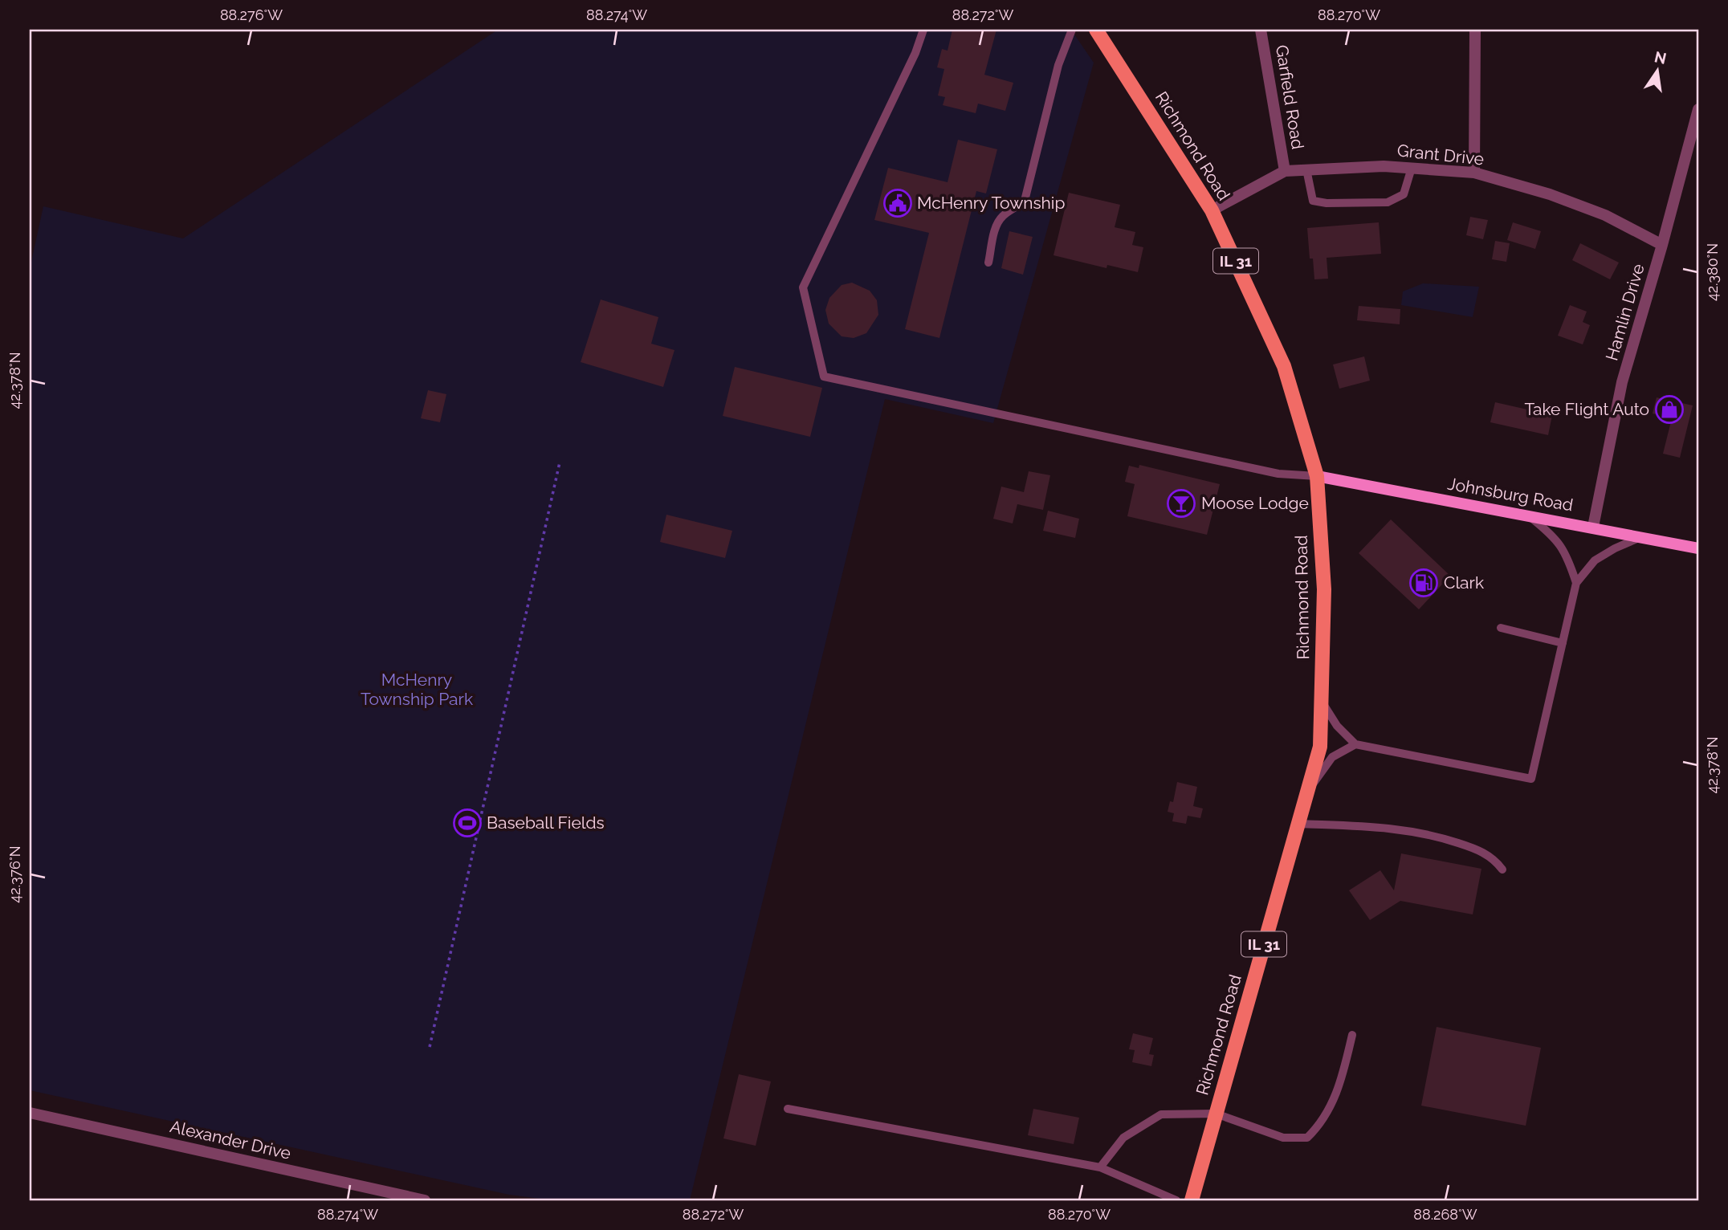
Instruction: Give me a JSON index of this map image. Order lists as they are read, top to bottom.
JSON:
{
  "streets": {
    "main road": ["Richmond Road", "IL 31"],
    "street": [
      "Garfield Road",
      "Grant Drive",
      "Hamlin Drive",
      "Johnsburg Road",
      "Alexander Drive"
    ]
  },
  "crossings": [
    ["Garfield Road", "Grant Drive"],
    ["Richmond Road", "Grant Drive"],
    ["Richmond Road", "Johnsburg Road"],
    ["Grant Drive", "Hamlin Drive"],
    ["Hamlin Drive", "Johnsburg Road"]
  ],
  "parks": ["McHenry Township Park"],
  "places": {
    "public building": ["McHenry Township"],
    "shop": ["Take Flight Auto"],
    "bar": ["Moose Lodge"],
    "fuel station": ["Clark"],
    "sports": ["Baseball Fields"]
  },
  "north": "top",
  "coordinates": [
    "88.276°W",
    "88.274°W",
    "88.272°W",
    "88.270°W",
    "42.380°N",
    "42.378°N",
    "42.376°N",
    "88.268°W"
  ]
}
